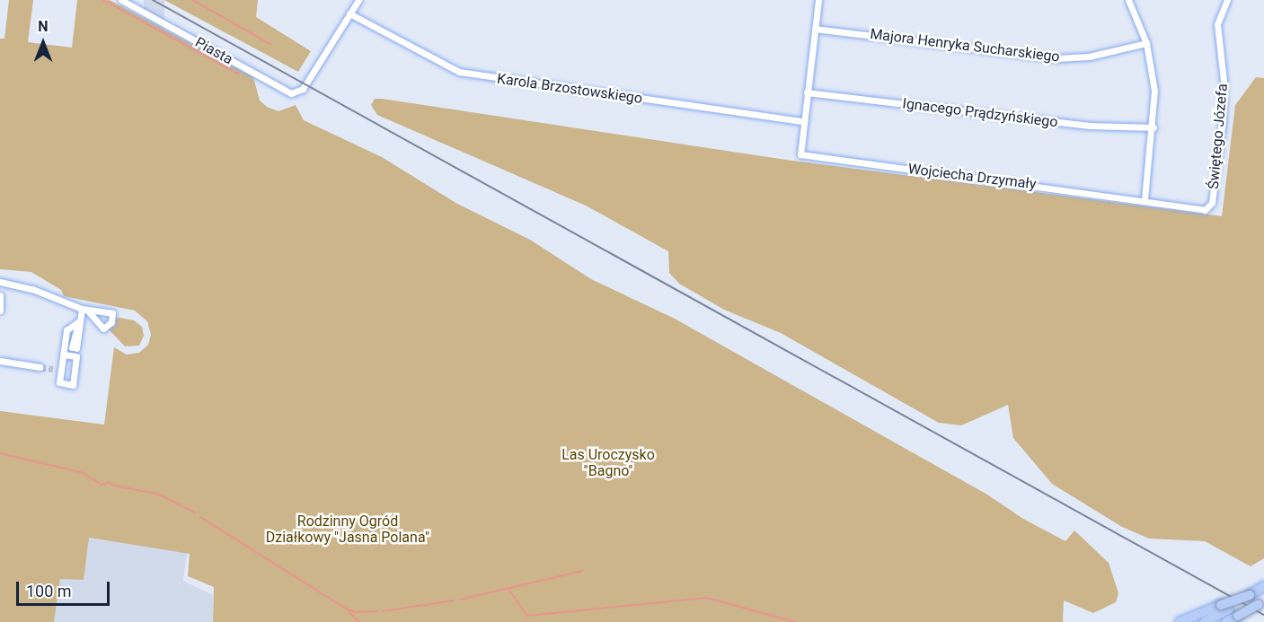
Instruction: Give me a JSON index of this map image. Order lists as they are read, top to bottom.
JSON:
{
  "streets": {
    "street": [
      "Majora Henryka Sucharskiego",
      "Piasta",
      "Karola Brzostowskiego",
      "Ignacego Prądzyńskiego",
      "Świętego Józefa",
      "Wojciecha Drzymały"
    ]
  },
  "crossings": [
    ["Piasta", "Karola Brzostowskiego"],
    ["Karola Brzostowskiego", "Wojciecha Drzymały"],
    ["Świętego Józefa", "Wojciecha Drzymały"]
  ],
  "parks": ["Las Uroczysko \"Bagno\"", "Rodzinny Ogród Działkowy \"Jasna Polana\""],
  "scale_bar": "100 m",
  "north": "top"
}
